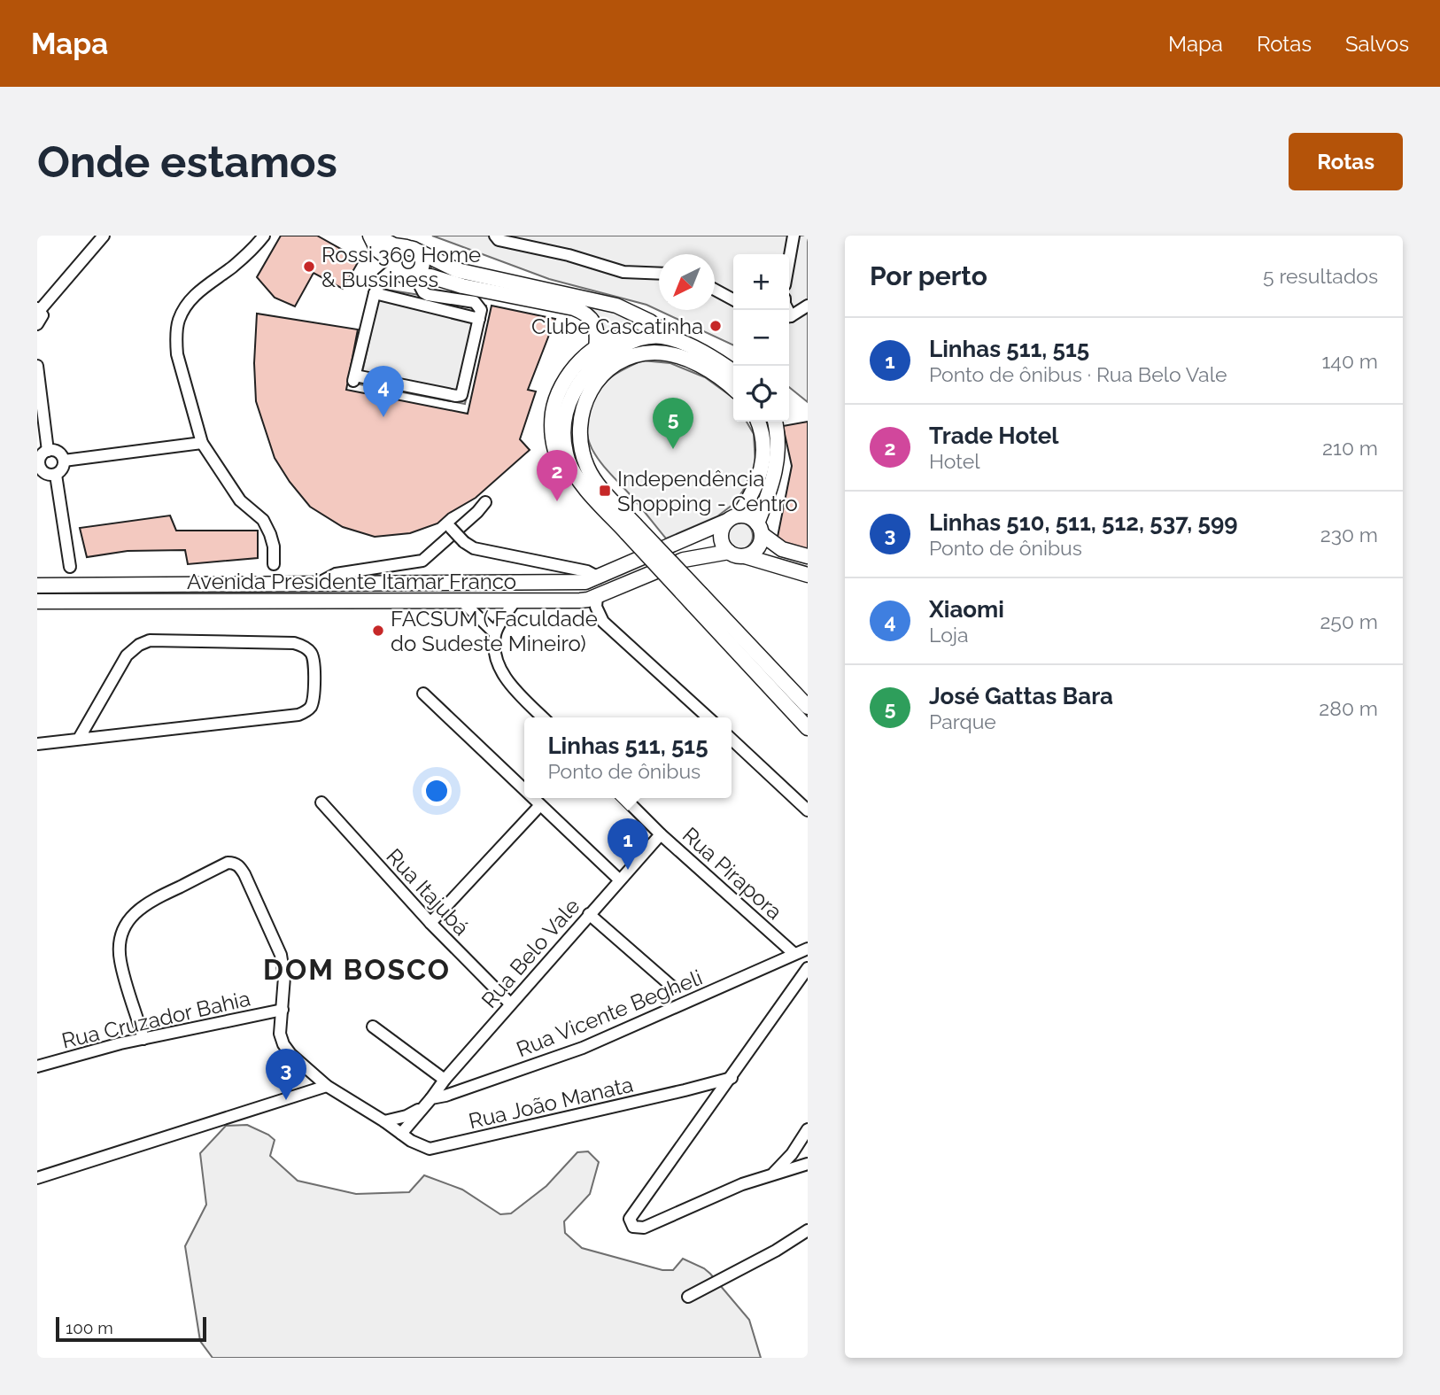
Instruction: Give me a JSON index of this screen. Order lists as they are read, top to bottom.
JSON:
{
  "streets": {
    "main road": ["Avenida Presidente Itamar Franco"],
    "street": [
      "Rua Pirapora",
      "Rua Itajubá",
      "Rua Belo Vale",
      "Rua Vicente Begheli",
      "Rua Cruzador Bahia",
      "Rua João Manata"
    ]
  },
  "crossings": [
    ["Rua Pirapora", "Rua Belo Vale"],
    ["Rua Pirapora", "Rua Vicente Begheli"],
    ["Rua Itajubá", "Rua Belo Vale"],
    ["Rua Belo Vale", "Rua Vicente Begheli"],
    ["Rua Vicente Begheli", "Rua João Manata"],
    ["Rua Cruzador Bahia", "Rua João Manata"]
  ],
  "districts": ["DOM BOSCO"],
  "places": {
    "other": ["Rossi 360 Home & Bussiness", "Clube Cascatinha", "FACSUM ( Faculdade do Sudeste Mineiro)"],
    "transit": ["Independência Shopping - Centro"]
  },
  "scale_bar": "100 m",
  "north": "bottom left",
  "page": {
    "header": "Mapa",
    "nav": ["Mapa", "Rotas", "Salvos"],
    "buttons": "Rotas",
    "title": "Onde estamos",
    "heading": ["Por perto", "5 resultados"],
    "map_buttons": ["+", "−"],
    "list": [
      {
        "mark": "1",
        "name": "Linhas 511, 515",
        "note": "Ponto de ônibus · Rua Belo Vale",
        "value": "140 m"
      },
      {
        "mark": "2",
        "name": "Trade Hotel",
        "note": "Hotel",
        "value": "210 m"
      },
      {
        "mark": "3",
        "name": "Linhas 510, 511, 512, 537, 599",
        "note": "Ponto de ônibus",
        "value": "230 m"
      },
      {
        "mark": "4",
        "name": "Xiaomi",
        "note": "Loja",
        "value": "250 m"
      },
      {
        "mark": "5",
        "name": "José Gattas Bara",
        "note": "Parque",
        "value": "280 m"
      }
    ],
    "pins": [
      "4",
      "5",
      "2",
      "1",
      "3"
    ],
    "popup": ["Linhas 511, 515", "Ponto de ônibus"],
    "scale": "100 m"
  }
}
